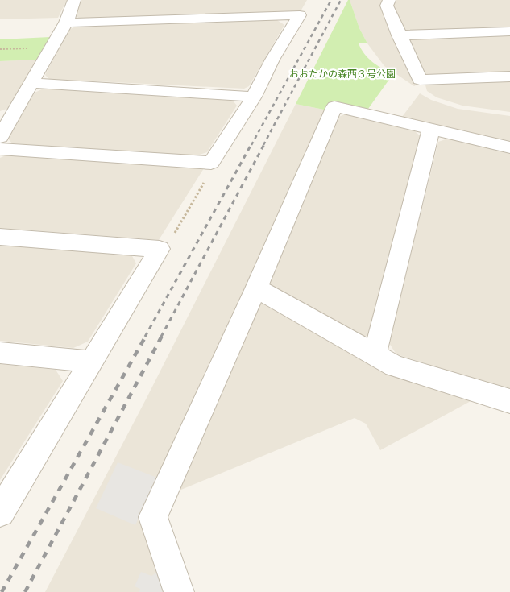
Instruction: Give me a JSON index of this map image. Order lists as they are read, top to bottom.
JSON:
{
  "parks": ["おおたかの森西３号公園"]
}
